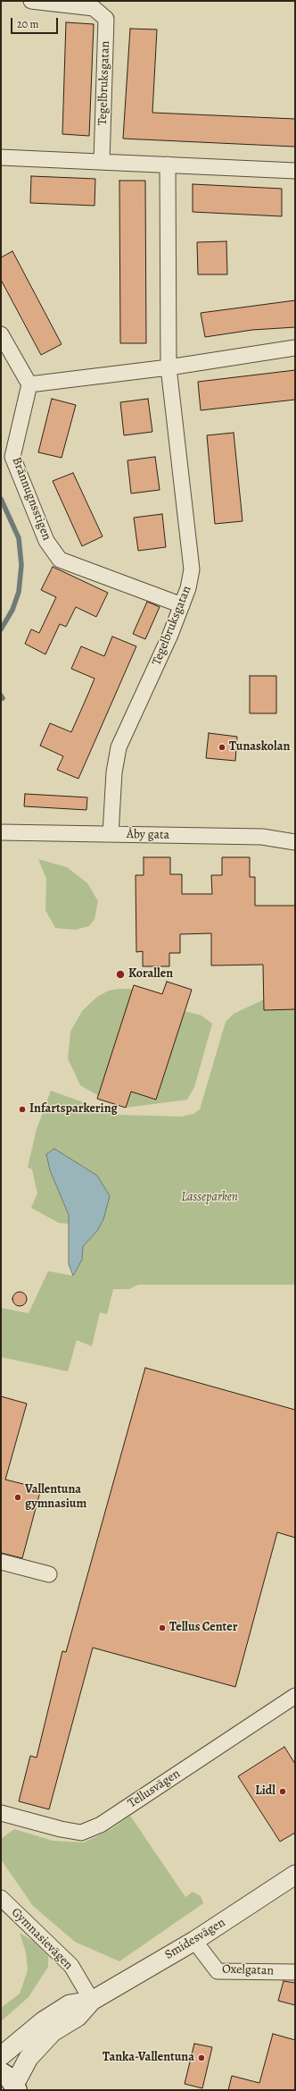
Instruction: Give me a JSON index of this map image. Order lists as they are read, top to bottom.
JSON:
{
  "streets": {
    "street": [
      "Tegelbruksgatan",
      "Brännugnsstigen",
      "Åby gata",
      "Tellusvägen",
      "Gymnasievägen",
      "Smidesvägen",
      "Oxelgatan"
    ]
  },
  "crossings": [
    ["Tegelbruksgatan", "Brännugnsstigen"],
    ["Tegelbruksgatan", "Åby gata"],
    ["Gymnasievägen", "Smidesvägen"],
    ["Smidesvägen", "Oxelgatan"]
  ],
  "parks": ["Lasseparken"],
  "places": [
    "Tunaskolan",
    "Korallen",
    "Infartsparkering",
    "Vallentuna gymnasium",
    "Tellus Center",
    "Lidl",
    "Tanka-Vallentuna"
  ],
  "scale_bar": "20 m"
}
